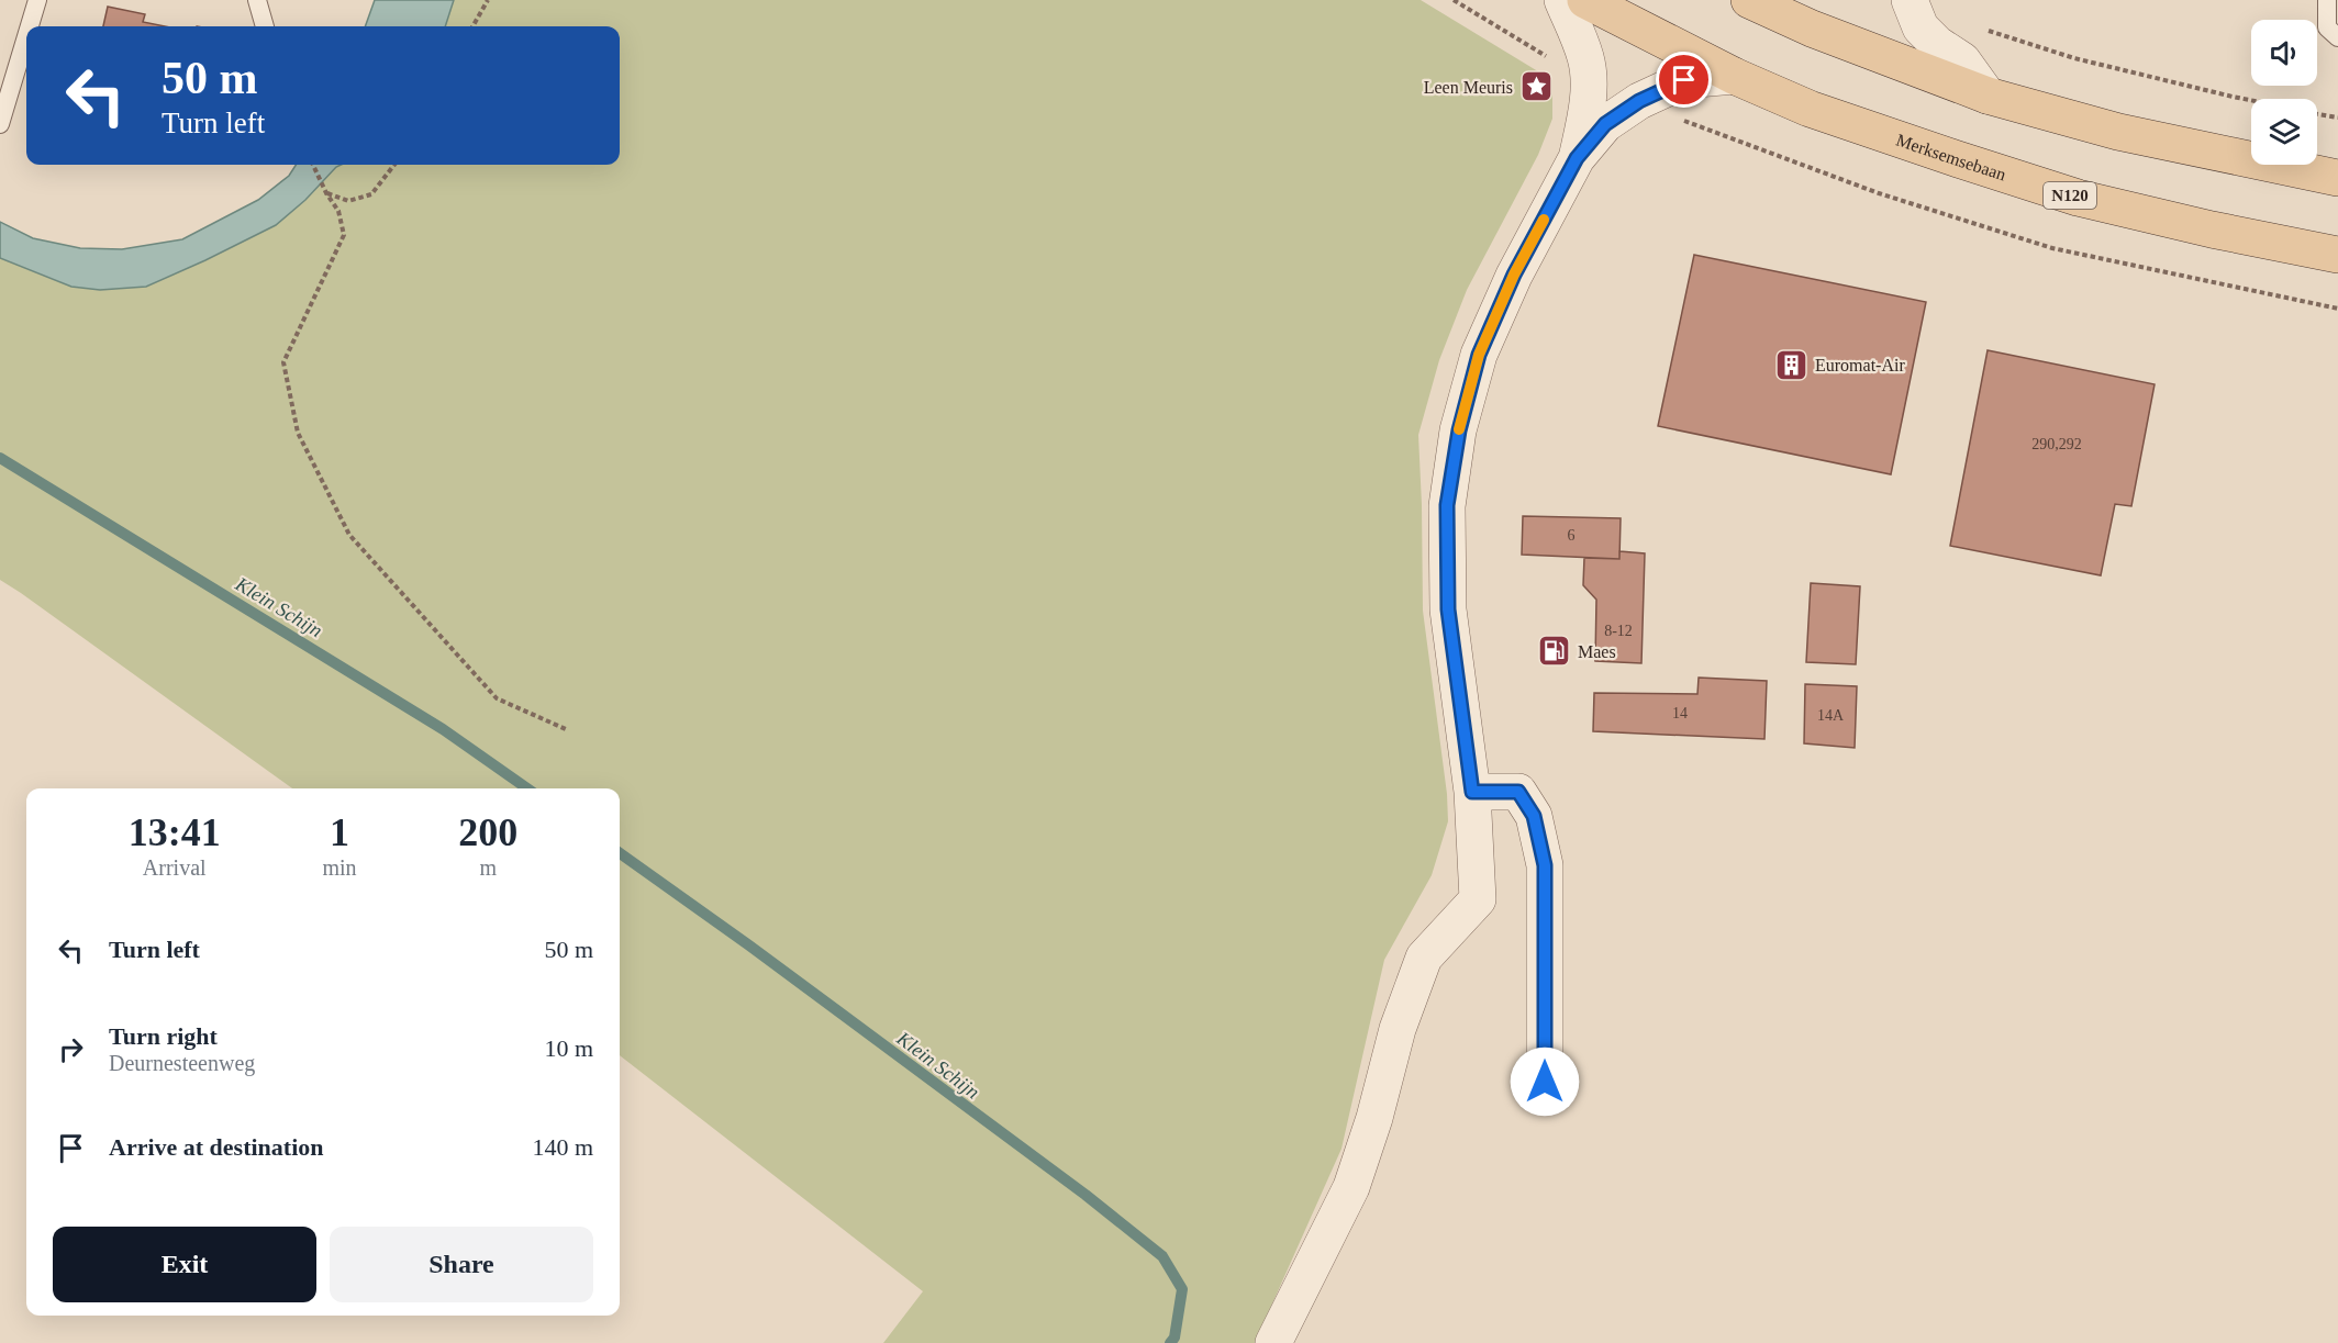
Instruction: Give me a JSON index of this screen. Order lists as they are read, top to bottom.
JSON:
{
  "streets": {
    "main road": ["Merksemsebaan", "N120"]
  },
  "water": ["Klein Schijn"],
  "places": {
    "place": ["Leen Meuris"],
    "building": ["Euromat-Air"],
    "fuel station": ["Maes"]
  },
  "house_numbers": [
    "290,292",
    "6",
    "8-12",
    "14",
    "14A"
  ],
  "page": {
    "turn": ["50 m", "Turn left"],
    "eta": [
      "13:41",
      "Arrival",
      "1",
      "min",
      "200",
      "m"
    ],
    "list": [
      {
        "name": "Turn left",
        "value": "50 m"
      },
      {
        "name": "Turn right",
        "note": "Deurnesteenweg",
        "value": "10 m"
      },
      {
        "name": "Arrive at destination",
        "value": "140 m"
      }
    ],
    "buttons": ["Exit", "Share"]
  }
}
